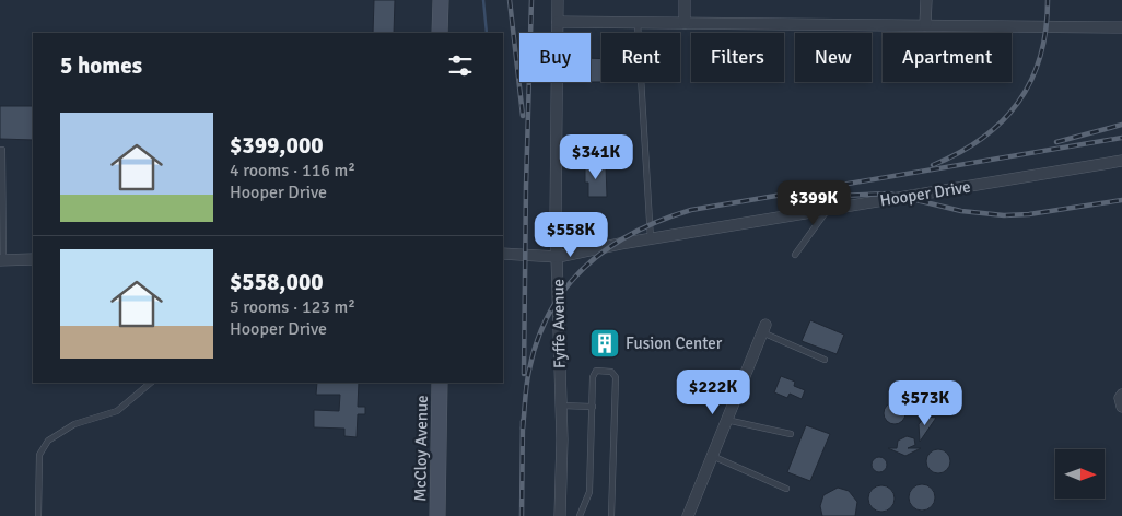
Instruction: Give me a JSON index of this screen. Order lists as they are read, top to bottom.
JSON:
{
  "streets": {
    "street": ["Hooper Drive", "Fyffe Avenue", "McCloy Avenue"]
  },
  "crossings": [
    ["Hooper Drive", "Fyffe Avenue"]
  ],
  "places": {
    "building": ["Fusion Center"]
  },
  "north": "right",
  "page": {
    "chip": [
      "Buy",
      "Rent",
      "Filters",
      "New",
      "Apartment"
    ],
    "heading": "5 homes",
    "list": [
      {
        "name": "$399,000",
        "note": "4 rooms · 116 m² · Hooper Drive"
      },
      {
        "name": "$558,000",
        "note": "5 rooms · 123 m² · Hooper Drive"
      }
    ],
    "price": [
      "$341K",
      "$399K",
      "$558K",
      "$222K",
      "$573K"
    ]
  }
}
